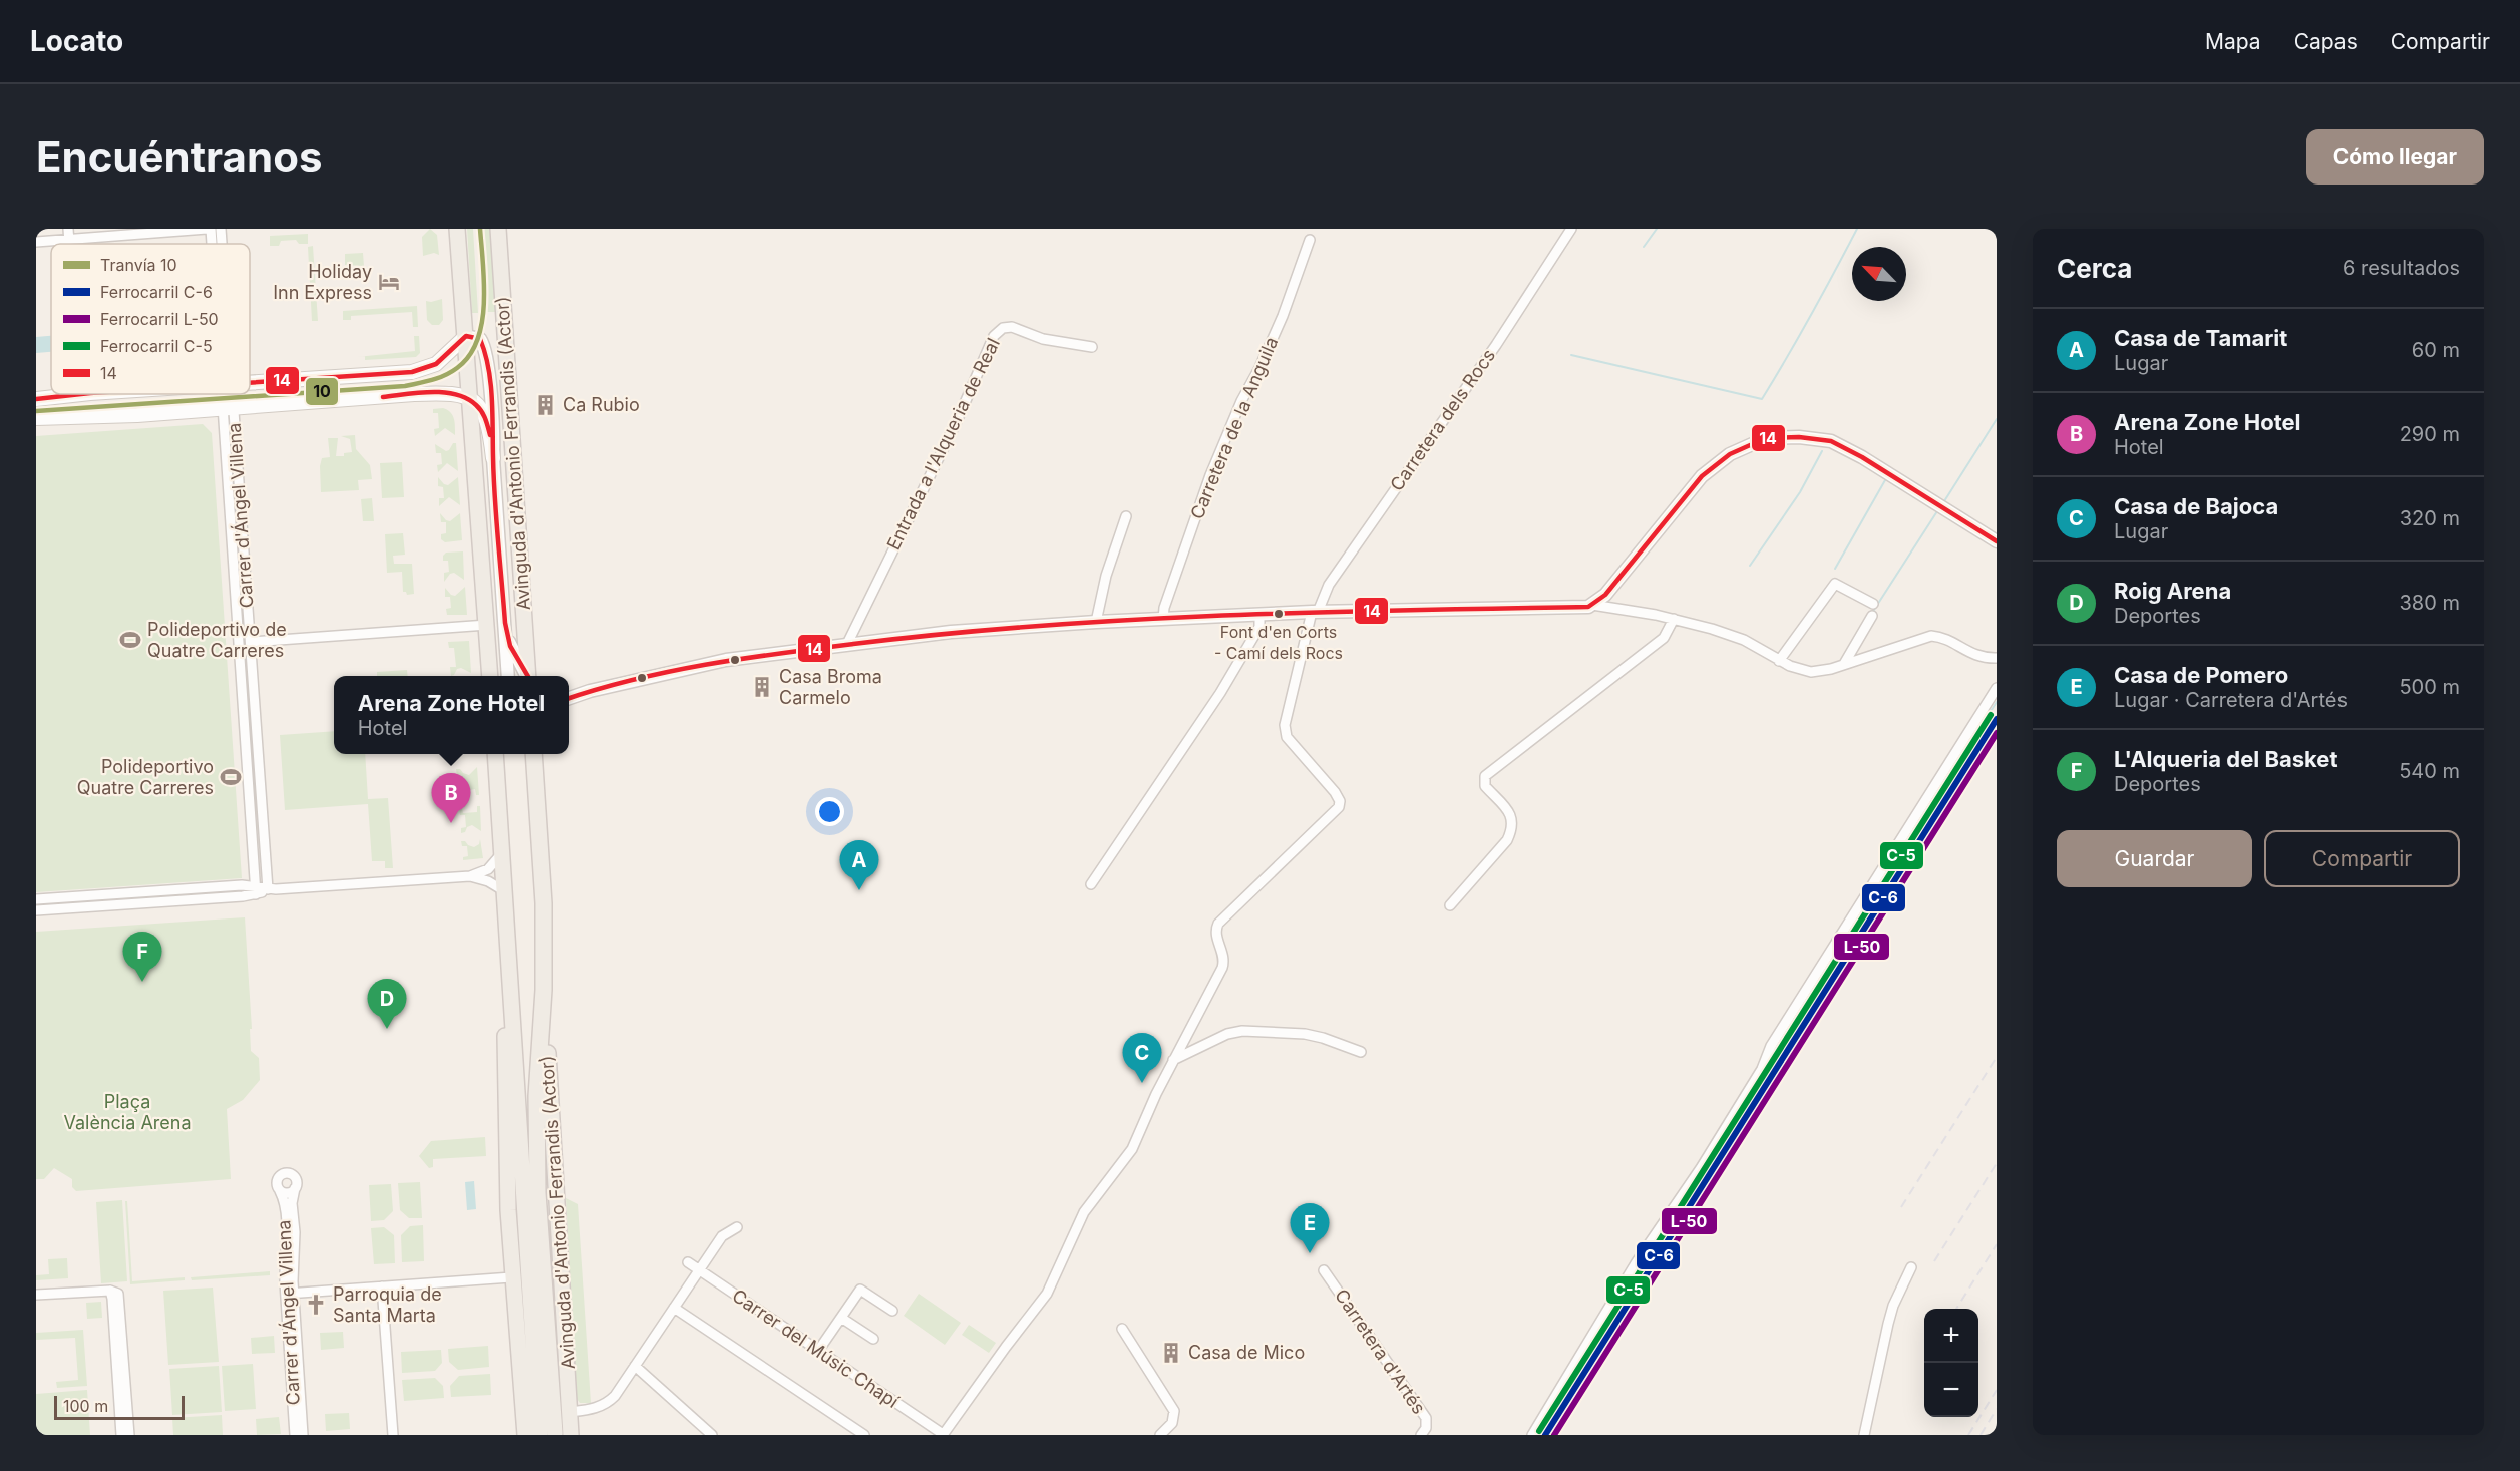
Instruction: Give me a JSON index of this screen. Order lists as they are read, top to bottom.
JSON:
{
  "streets": {
    "main road": ["Avinguda d'Antonio Ferrandis (Actor)"],
    "street": [
      "Carretera dels Rocs",
      "Carretera de la Anguila",
      "Entrada a l'Alqueria de Real",
      "Carrer d'Ángel Villena",
      "Carrer del Músic Chapí",
      "Carretera d'Artés"
    ]
  },
  "parks": ["Plaça València Arena"],
  "places": {
    "hotel": ["Holiday Inn Express"],
    "building": ["Ca Rubio", "Casa Broma Carmelo", "Casa de Mico"],
    "other": ["Font d'en Corts - Camí dels Rocs"],
    "sports": ["Polideportivo de Quatre Carreres", "Polideportivo Quatre Carreres"],
    "church": ["Parroquia de Santa Marta"]
  },
  "lines": [
    "tram line 10",
    "transit line 14",
    "rail line C-5",
    "rail line C-6",
    "rail line L-50"
  ],
  "legend": [
    "Tranvía 10",
    "Ferrocarril C-6",
    "Ferrocarril L-50",
    "Ferrocarril C-5",
    "14"
  ],
  "scale_bar": "100 m",
  "north": "top left",
  "page": {
    "header": "Locato",
    "nav": ["Mapa", "Capas", "Compartir"],
    "buttons": [
      "Cómo llegar",
      ["Guardar", "Compartir"]
    ],
    "title": "Encuéntranos",
    "heading": ["Cerca", "6 resultados"],
    "list": [
      {
        "mark": "A",
        "name": "Casa de Tamarit",
        "note": "Lugar",
        "value": "60 m"
      },
      {
        "mark": "B",
        "name": "Arena Zone Hotel",
        "note": "Hotel",
        "value": "290 m"
      },
      {
        "mark": "C",
        "name": "Casa de Bajoca",
        "note": "Lugar",
        "value": "320 m"
      },
      {
        "mark": "D",
        "name": "Roig Arena",
        "note": "Deportes",
        "value": "380 m"
      },
      {
        "mark": "E",
        "name": "Casa de Pomero",
        "note": "Lugar · Carretera d'Artés",
        "value": "500 m"
      },
      {
        "mark": "F",
        "name": "L'Alqueria del Basket",
        "note": "Deportes",
        "value": "540 m"
      }
    ],
    "popup": ["Arena Zone Hotel", "Hotel"],
    "pins": [
      "B",
      "A",
      "F",
      "D",
      "C",
      "E"
    ],
    "map_buttons": ["+", "−"],
    "scale": "100 m"
  }
}
